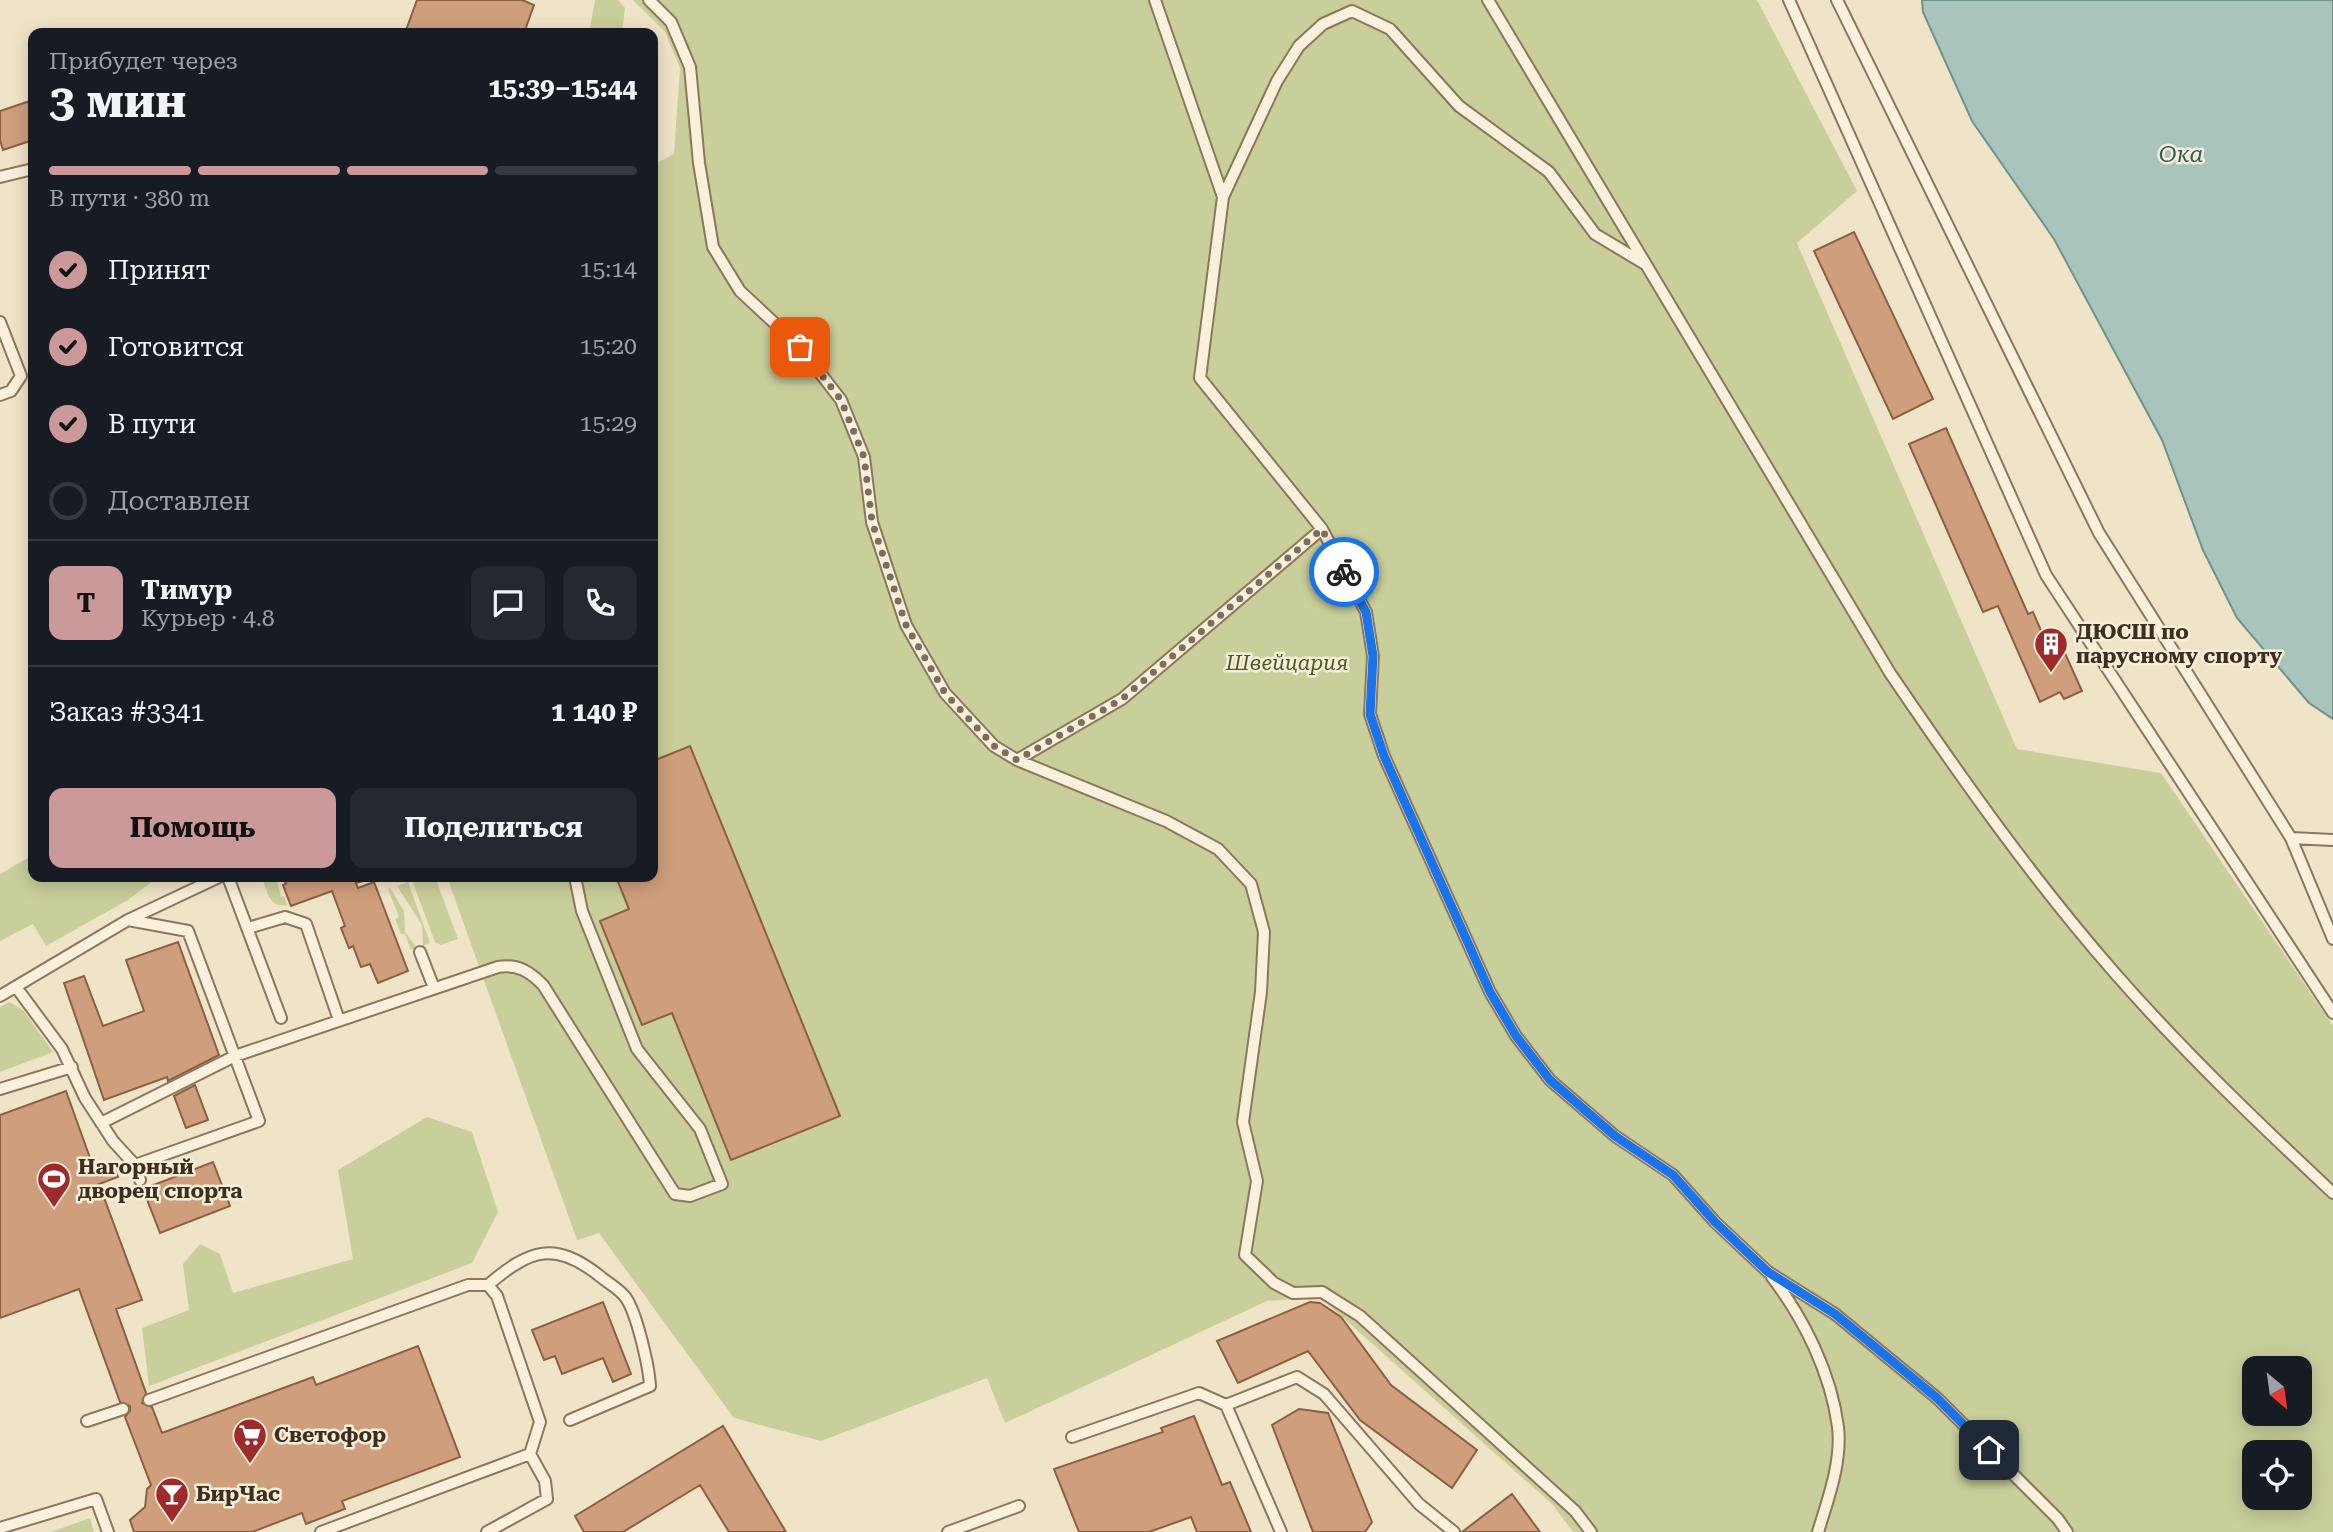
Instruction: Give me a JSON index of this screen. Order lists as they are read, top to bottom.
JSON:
{
  "water": ["Ока"],
  "parks": ["Швейцария"],
  "places": {
    "building": ["ДЮСШ по парусному спорту"],
    "sports": ["Нагорный дворец спорта"],
    "supermarket": ["Светофор"],
    "bar": ["БирЧас"]
  },
  "north": "bottom right",
  "page": {
    "heading": ["3 мин", "Прибудет через", "15:39–15:44"],
    "panel": [
      "Тимур",
      "Курьер · 4.8",
      "Заказ #3341",
      "1 140 ₽"
    ],
    "bar": "В пути · 380 m",
    "list": [
      ["Принят", "15:14"],
      ["Готовится", "15:20"],
      ["В пути", "15:29"],
      "Доставлен"
    ],
    "round": "Т",
    "buttons": ["Помощь", "Поделиться"]
  }
}
